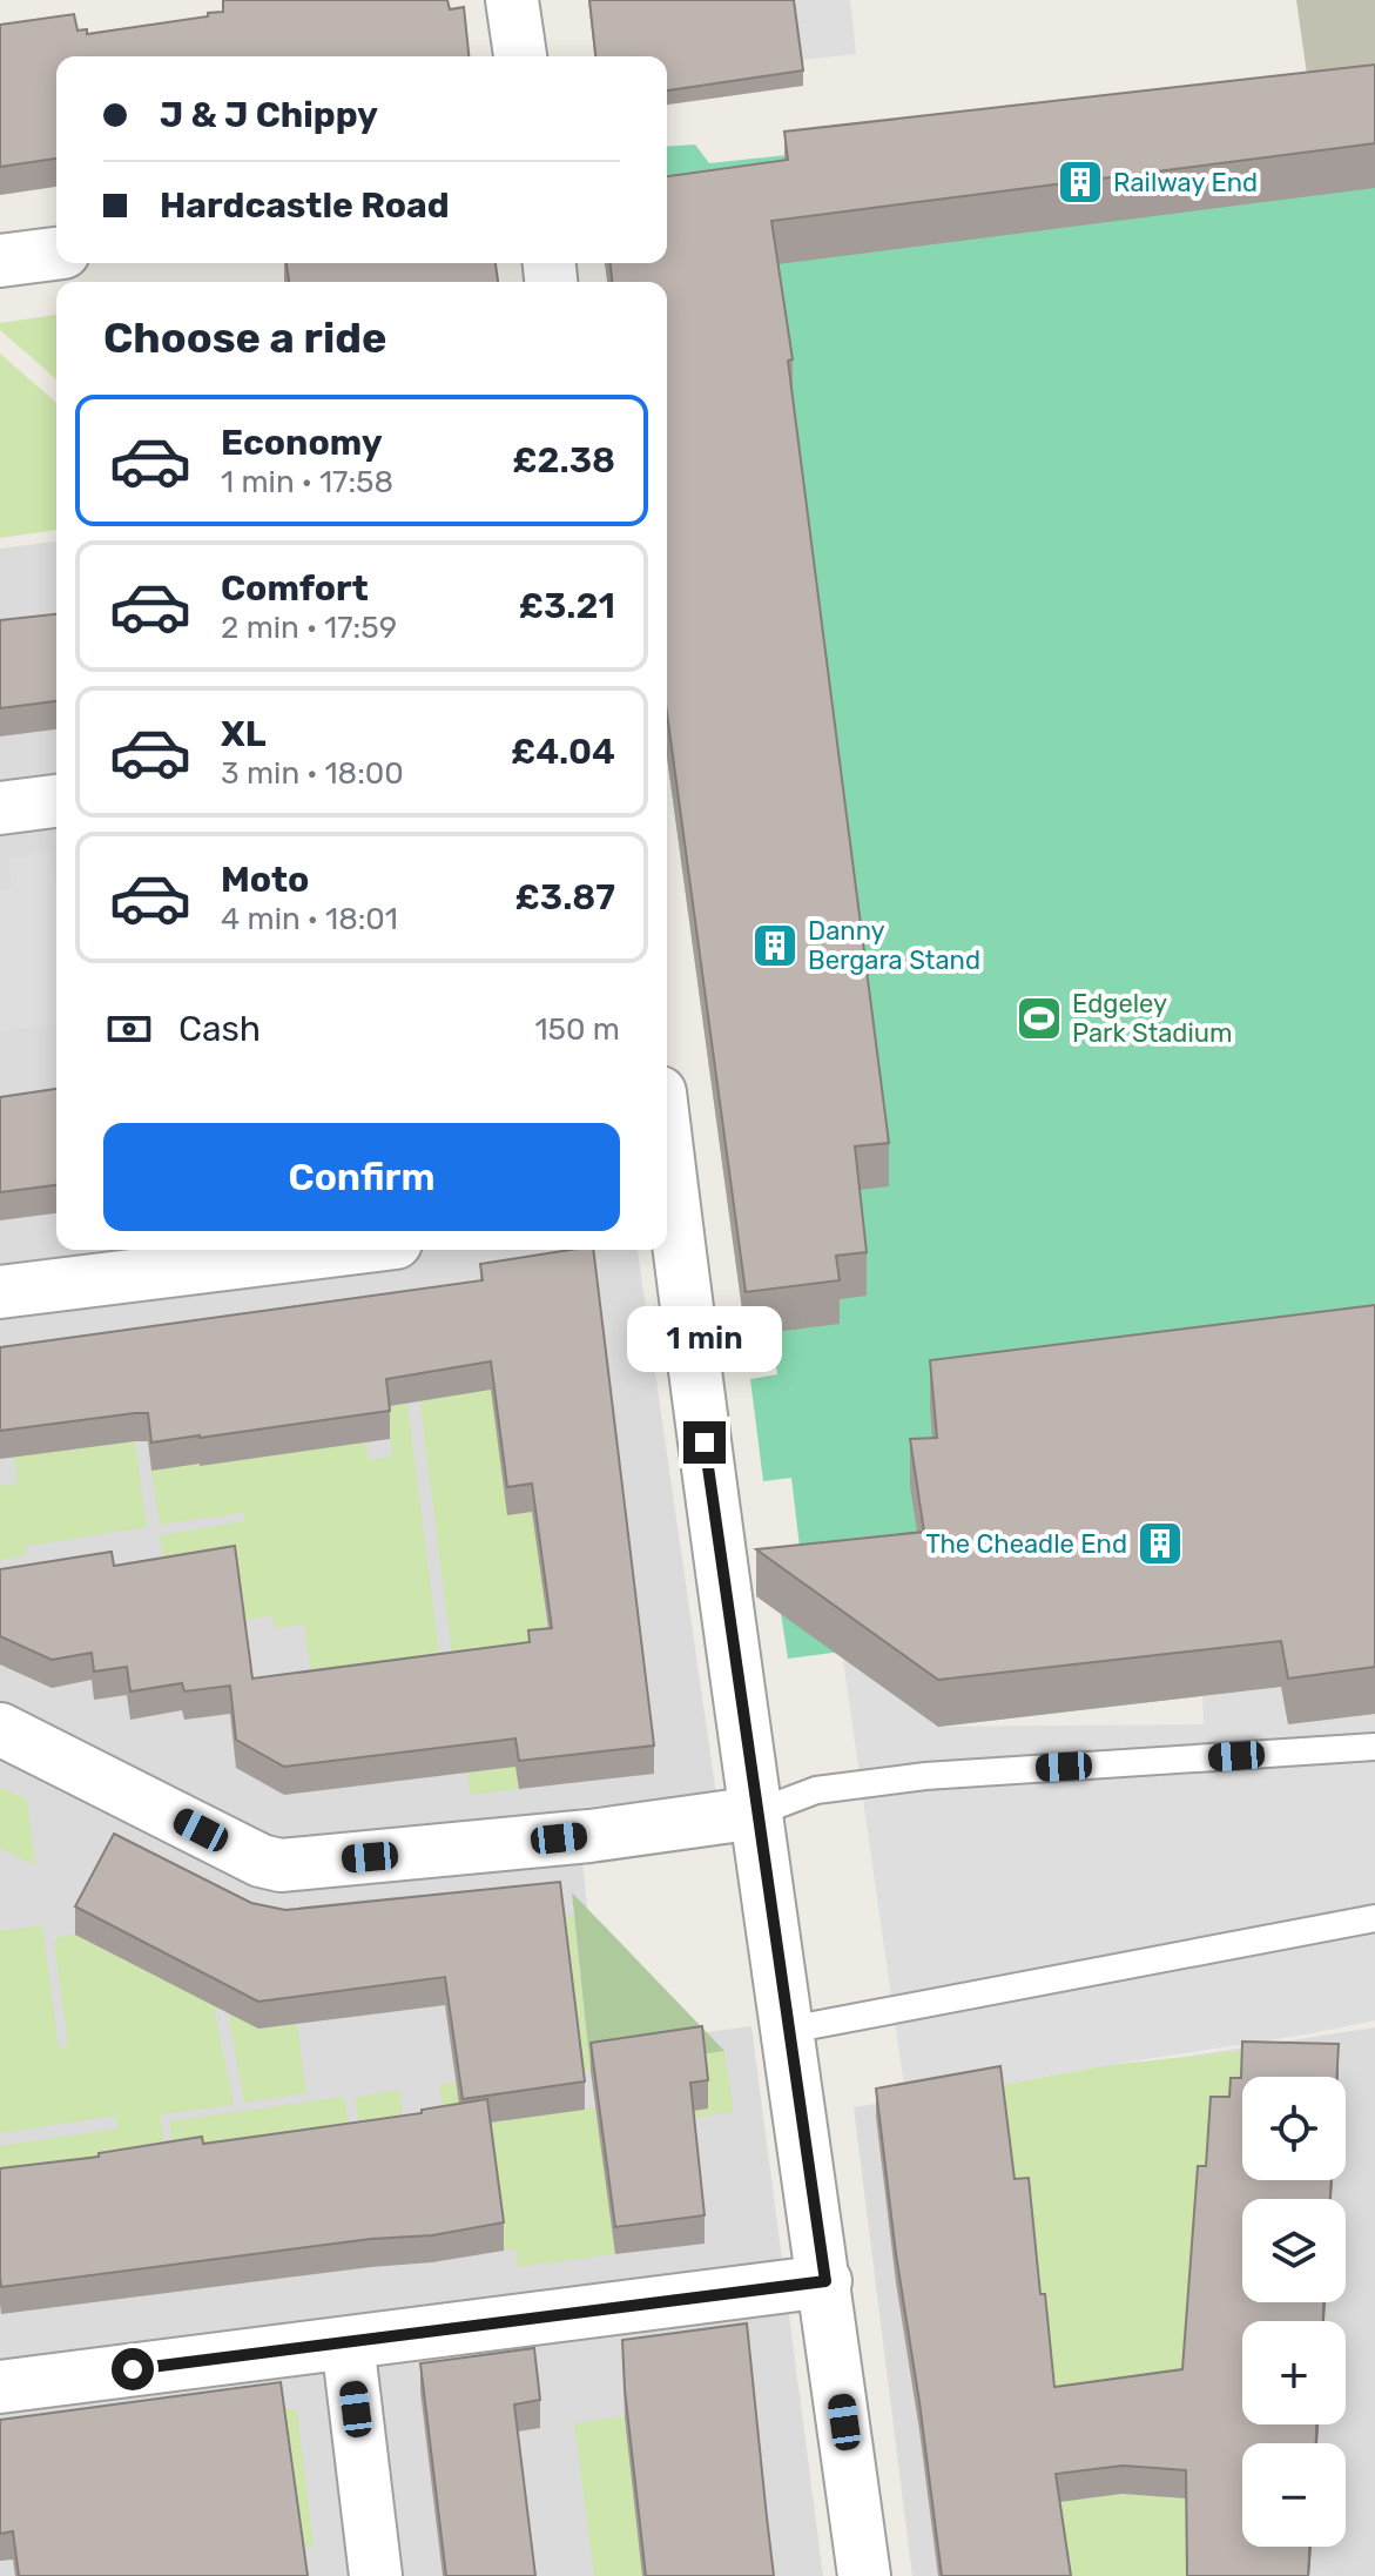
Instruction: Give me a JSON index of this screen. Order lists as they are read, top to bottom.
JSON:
{
  "places": {
    "building": ["Railway End", "Danny Bergara Stand", "The Cheadle End"],
    "sports": ["Edgeley Park Stadium"]
  },
  "page": {
    "banner": ["J & J Chippy", "Hardcastle Road"],
    "heading": "Choose a ride",
    "list": [
      {
        "name": "Economy",
        "note": "1 min · 17:58",
        "value": "£2.38"
      },
      {
        "name": "Comfort",
        "note": "2 min · 17:59",
        "value": "£3.21"
      },
      {
        "name": "XL",
        "note": "3 min · 18:00",
        "value": "£4.04"
      },
      {
        "name": "Moto",
        "note": "4 min · 18:01",
        "value": "£3.87"
      }
    ],
    "pay": ["Cash", "150 m"],
    "buttons": "Confirm",
    "bubble": "1 min",
    "map_buttons": ["+", "−"]
  }
}
